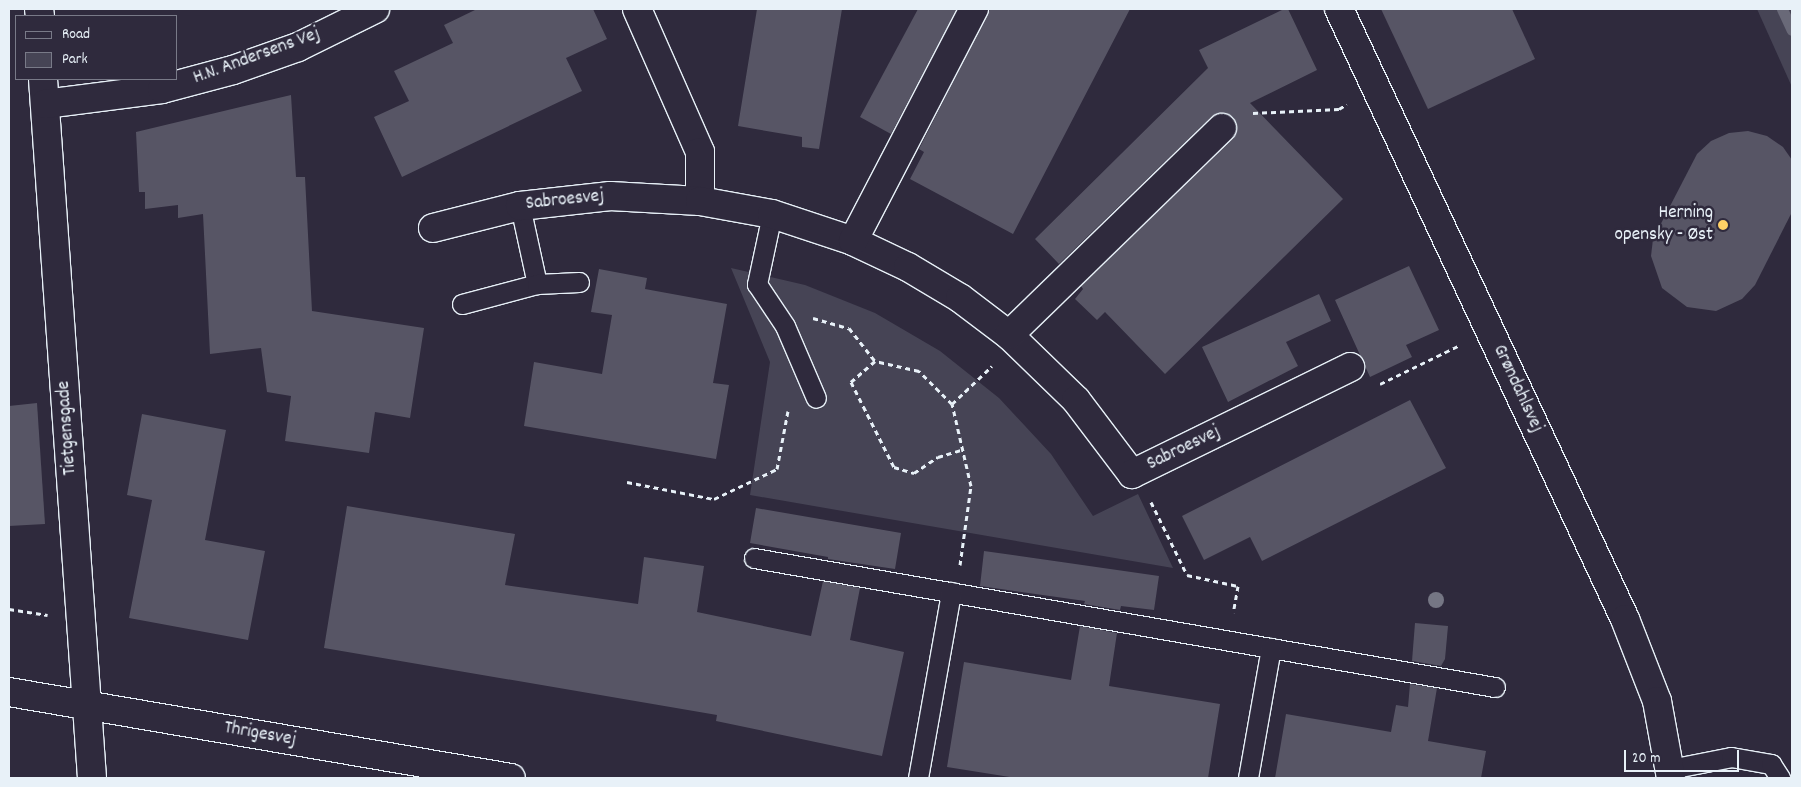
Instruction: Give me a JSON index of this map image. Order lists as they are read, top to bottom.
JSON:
{
  "streets": {
    "street": [
      "H.N. Andersens Vej",
      "Sabroesvej",
      "Grøndahlsvej",
      "Tietgensgade",
      "Thrigesvej"
    ]
  },
  "crossings": [
    ["H.N. Andersens Vej", "Tietgensgade"],
    ["Tietgensgade", "Thrigesvej"]
  ],
  "places": ["Herning opensky - Øst"],
  "legend": ["Road", "Park"],
  "scale_bar": "20 m"
}
